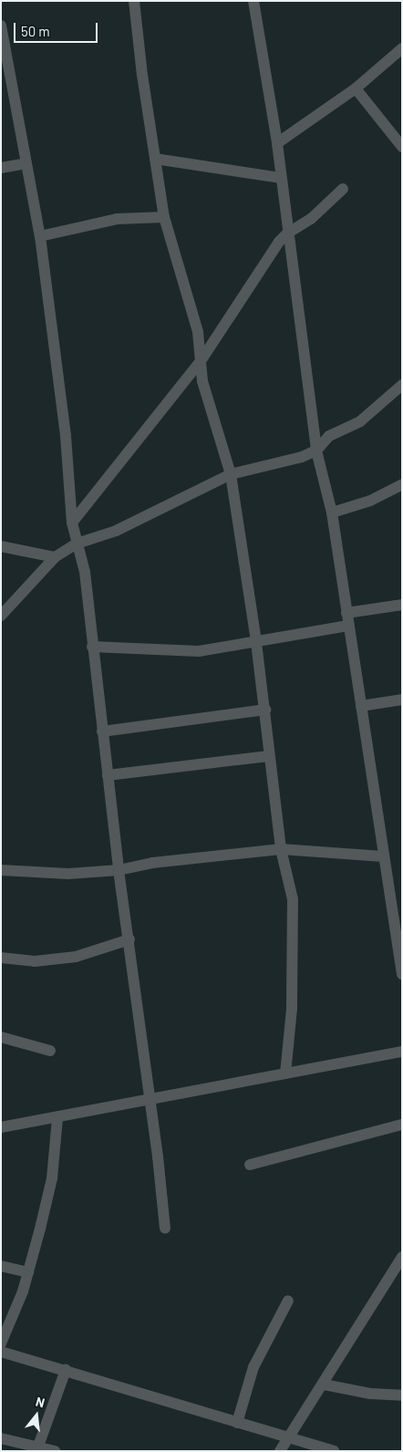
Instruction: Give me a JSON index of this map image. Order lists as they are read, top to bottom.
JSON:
{
  "scale_bar": "50 m",
  "north": "top"
}
